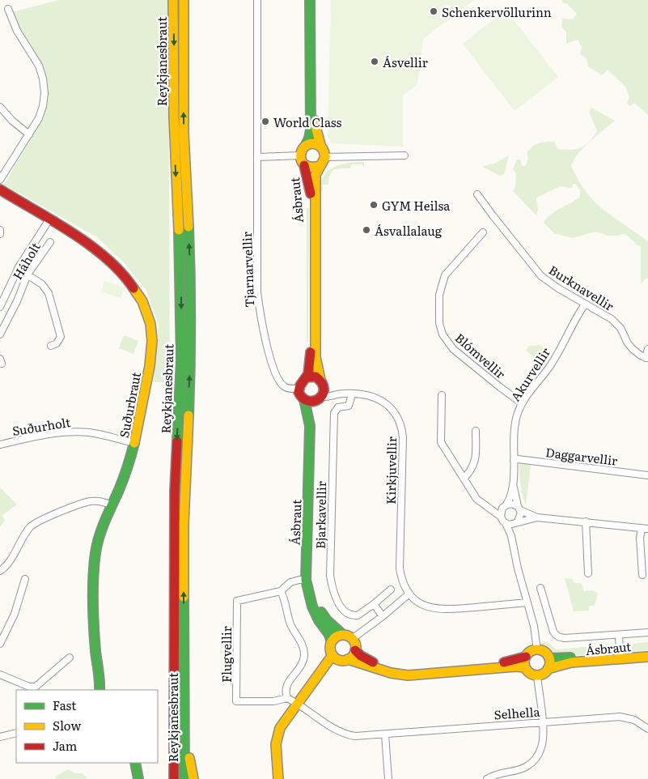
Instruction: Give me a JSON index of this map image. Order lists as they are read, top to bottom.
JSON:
{
  "streets": {
    "main road": ["Reykjanesbraut", "Ásbraut", "Suðurbraut"],
    "street": [
      "Háholt",
      "Tjarnarvellir",
      "Burknavellir",
      "Blómvellir",
      "Akurvellir",
      "Suðurholt",
      "Daggarvellir",
      "Kirkjuvellir",
      "Bjarkavellir",
      "Flugvellir",
      "Selhella"
    ]
  },
  "crossings": [
    ["Ásbraut", "Tjarnarvellir"],
    ["Ásbraut", "Kirkjuvellir"],
    ["Ásbraut", "Flugvellir"],
    ["Háholt", "Suðurbraut"],
    ["Tjarnarvellir", "Kirkjuvellir"],
    ["Burknavellir", "Akurvellir"],
    ["Blómvellir", "Akurvellir"],
    ["Akurvellir", "Daggarvellir"],
    ["Suðurbraut", "Suðurholt"],
    ["Kirkjuvellir", "Bjarkavellir"]
  ],
  "places": [
    "Schenkervöllurinn",
    "Ásvellir",
    "World Class",
    "GYM Heilsa",
    "Ásvallalaug"
  ],
  "legend": ["Fast", "Slow", "Jam"]
}
